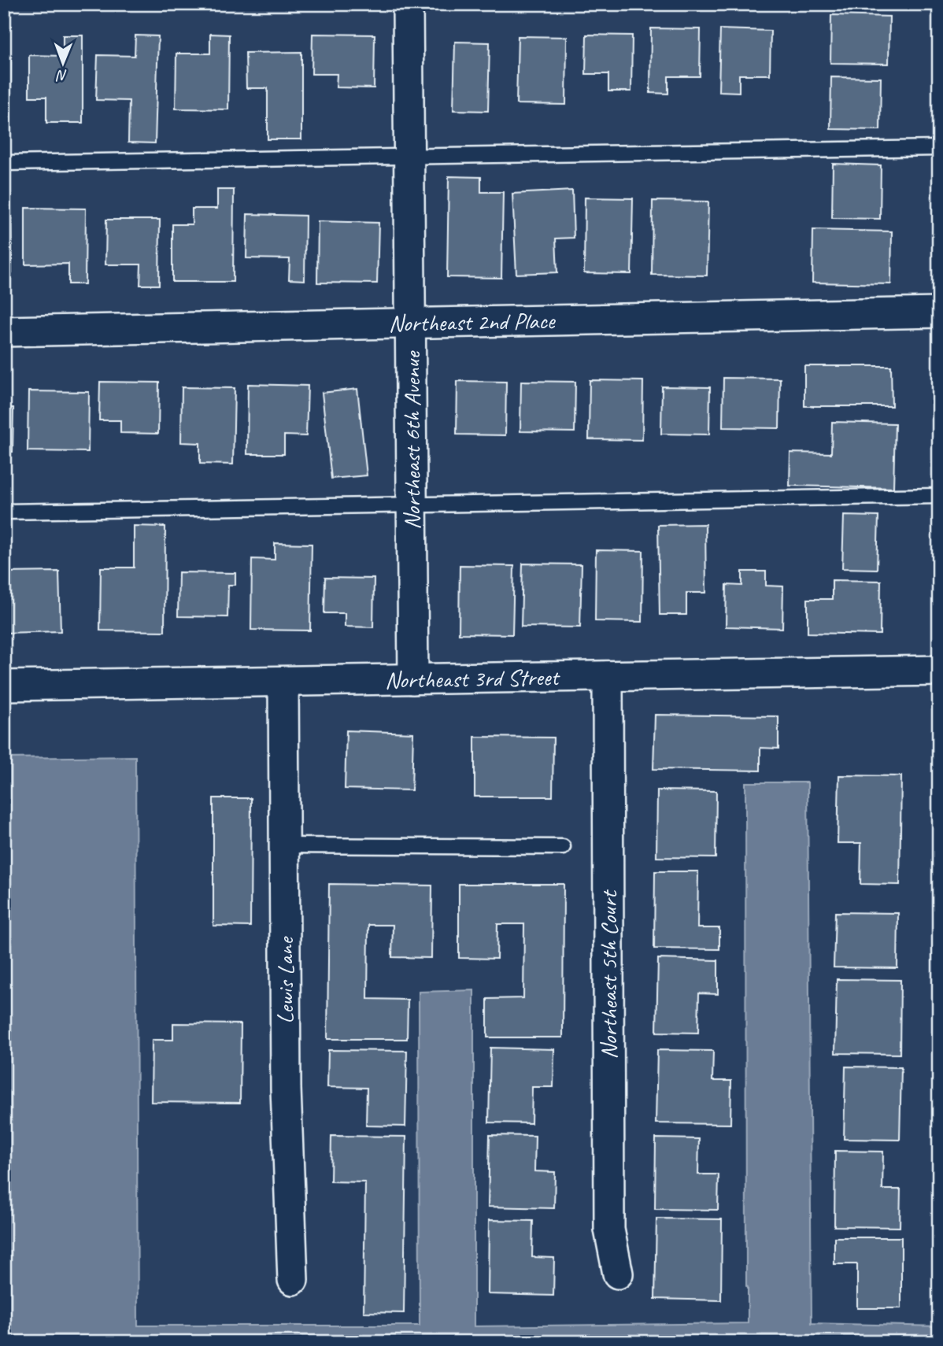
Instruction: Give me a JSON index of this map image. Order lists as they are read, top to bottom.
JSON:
{
  "streets": {
    "street": [
      "Northeast 2nd Place",
      "Northeast 6th Avenue",
      "Northeast 3rd Street",
      "Northeast 5th Court",
      "Lewis Lane"
    ]
  },
  "crossings": [
    ["Northeast 2nd Place", "Northeast 6th Avenue"],
    ["Northeast 6th Avenue", "Northeast 3rd Street"],
    ["Northeast 3rd Street", "Northeast 5th Court"],
    ["Northeast 3rd Street", "Lewis Lane"]
  ],
  "north": "bottom"
}
